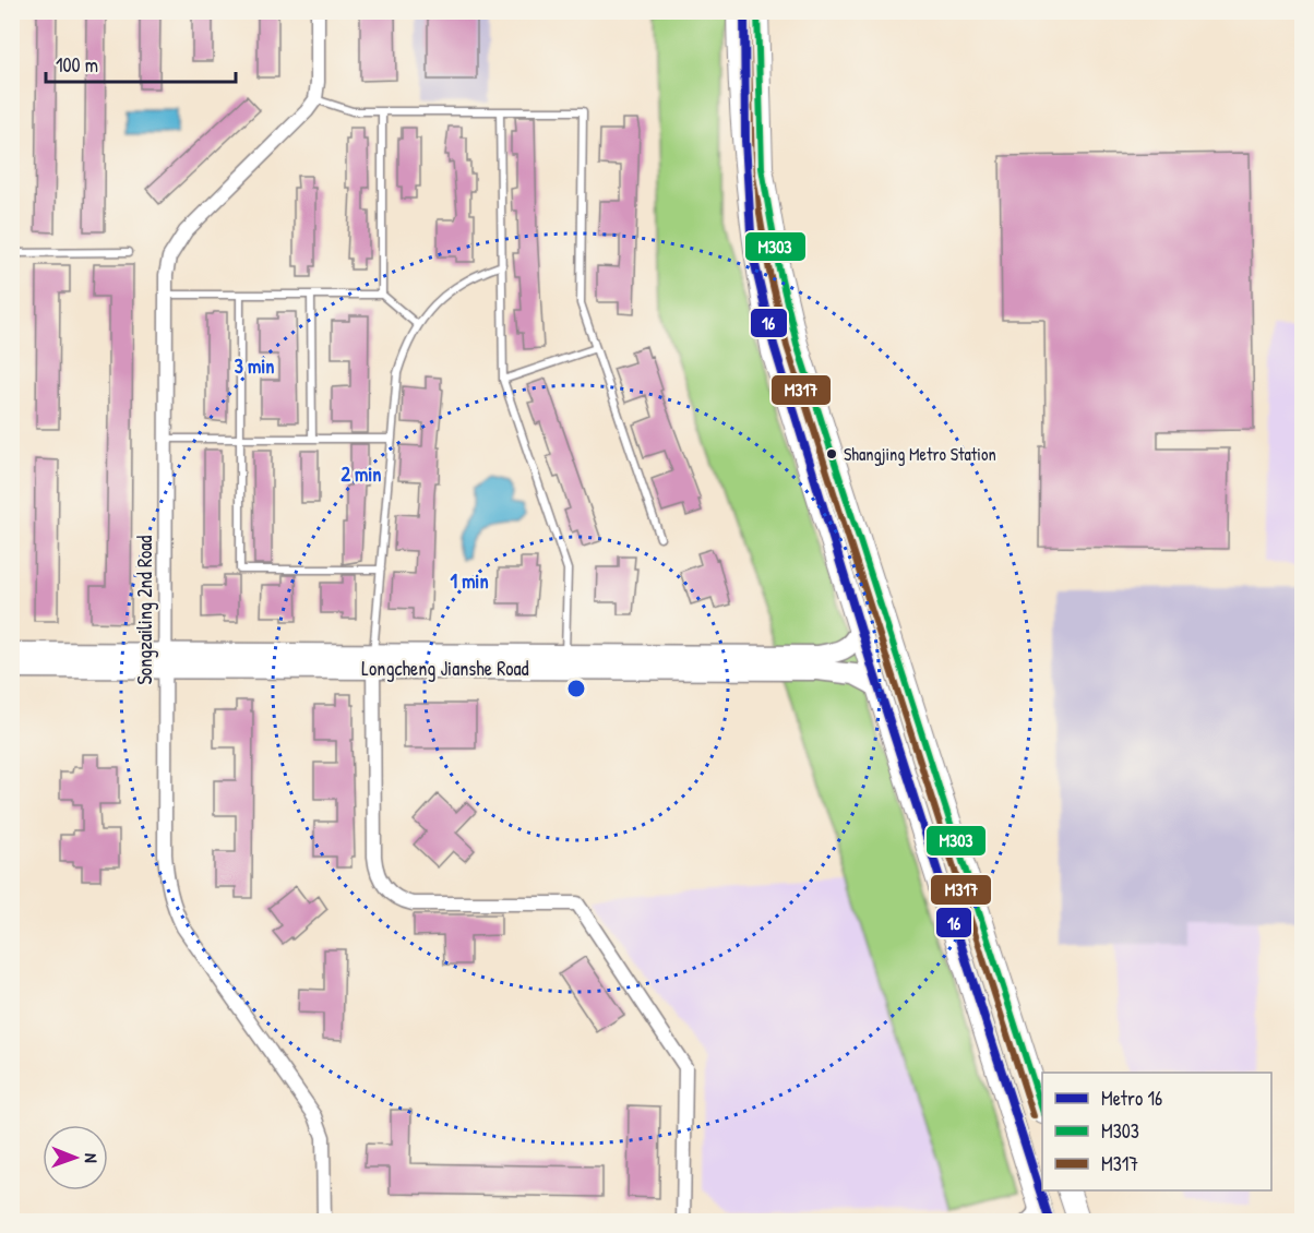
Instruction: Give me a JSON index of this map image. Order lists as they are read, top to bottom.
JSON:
{
  "streets": {
    "street": ["Songzailing 2nd Road", "Longcheng Jianshe Road"]
  },
  "crossings": [
    ["Songzailing 2nd Road", "Longcheng Jianshe Road"]
  ],
  "places": ["Shangjing Metro Station"],
  "lines": ["metro line 16", "transit line M303", "transit line M317"],
  "legend": ["Metro 16", "M303", "M317"],
  "scale_bar": "100 m",
  "north": "right",
  "rings": ["3 min", "2 min", "1 min"]
}
